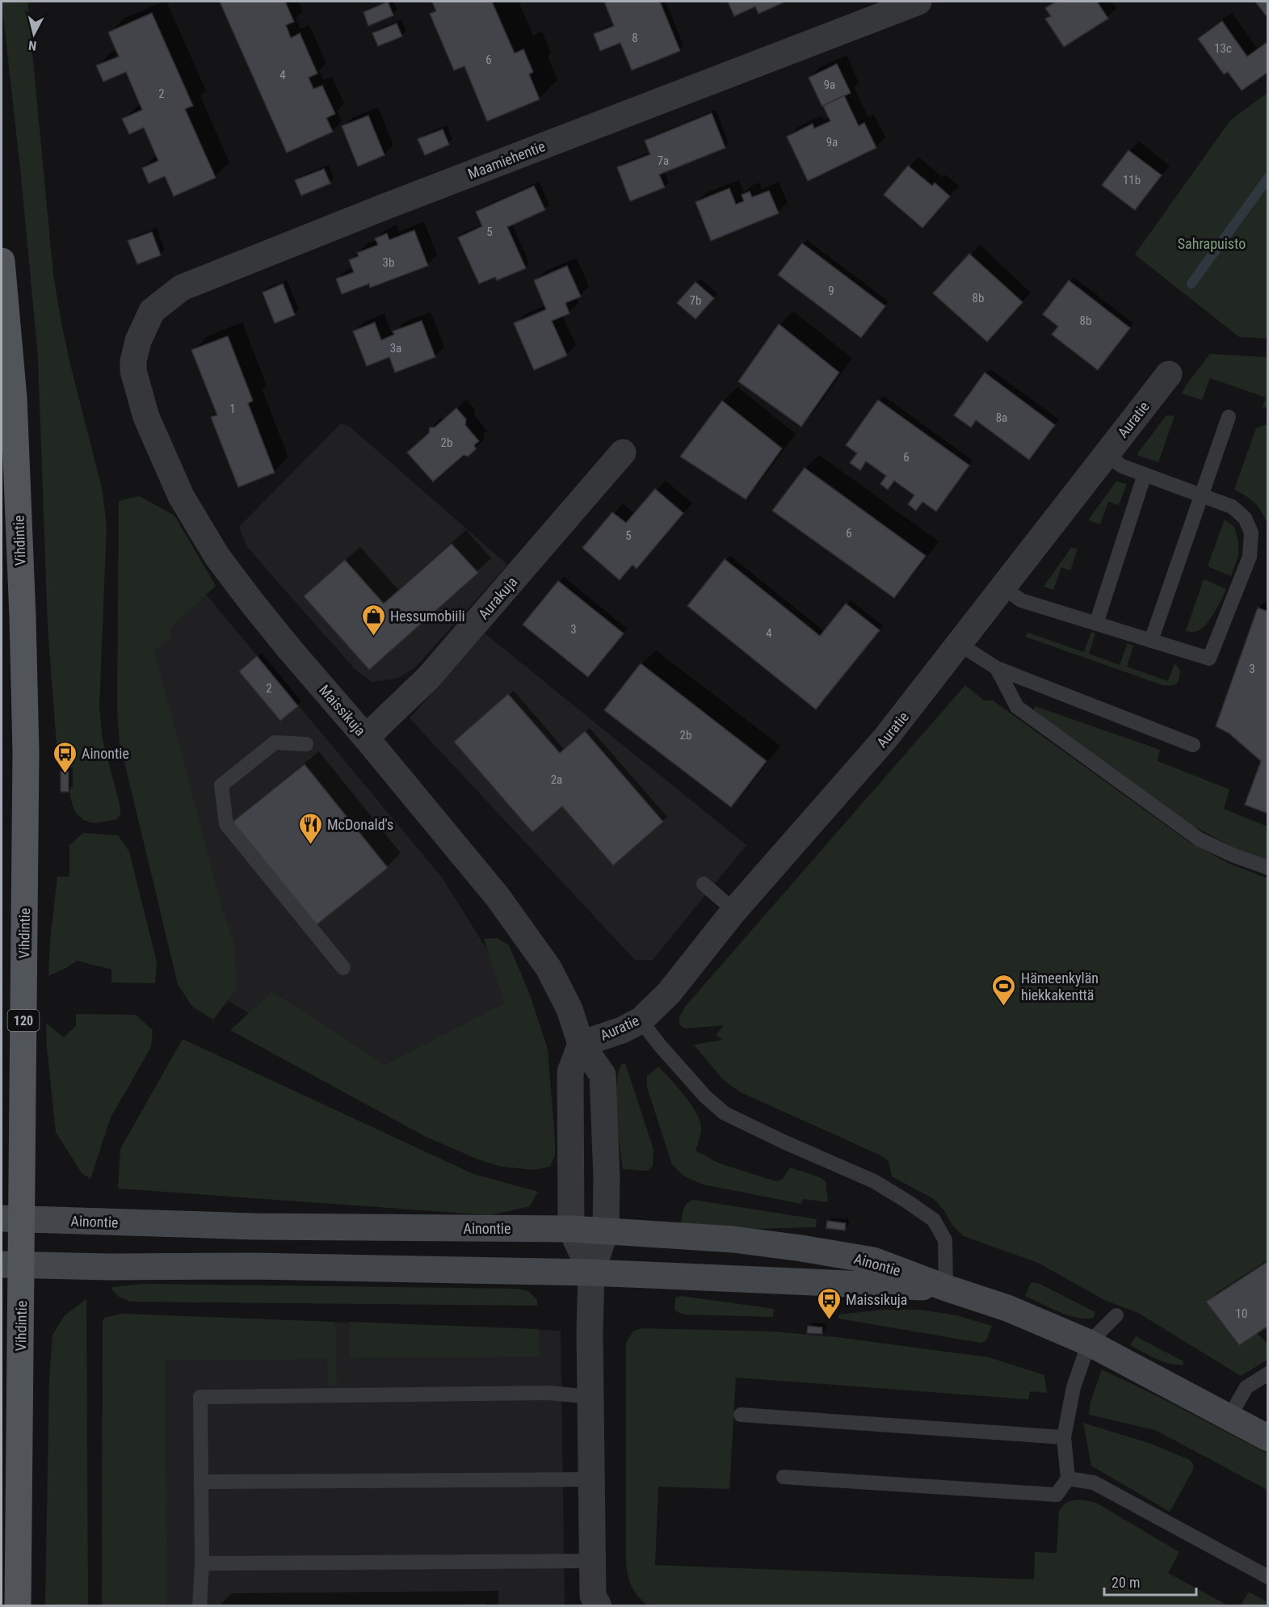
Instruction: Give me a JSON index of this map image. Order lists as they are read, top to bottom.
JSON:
{
  "streets": {
    "main road": ["Vihdintie", "120"],
    "street": [
      "Maamiehentie",
      "Auratie",
      "Aurakuja",
      "Maissikuja",
      "Ainontie"
    ]
  },
  "crossings": [
    ["Maamiehentie", "Maissikuja"],
    ["Auratie", "Maissikuja"],
    ["Vihdintie", "Ainontie"],
    ["Aurakuja", "Maissikuja"],
    ["Maissikuja", "Ainontie"]
  ],
  "parks": ["Sahrapuisto"],
  "places": {
    "shop": ["Hessumobiili"],
    "bus stop": ["Ainontie", "Maissikuja"],
    "restaurant": ["McDonald's"],
    "sports": ["Hämeenkylän hiekkakenttä"]
  },
  "house_numbers": [
    "8",
    "13c",
    "6",
    "4",
    "9a",
    "2",
    "9a",
    "7a",
    "11b",
    "5",
    "3b",
    "9",
    "8b",
    "7b",
    "8b",
    "3a",
    "1",
    "8a",
    "2b",
    "6",
    "6",
    "5",
    "3",
    "4",
    "3",
    "2",
    "2b",
    "2a",
    "10"
  ],
  "scale_bar": "20 m",
  "north": "bottom"
}
